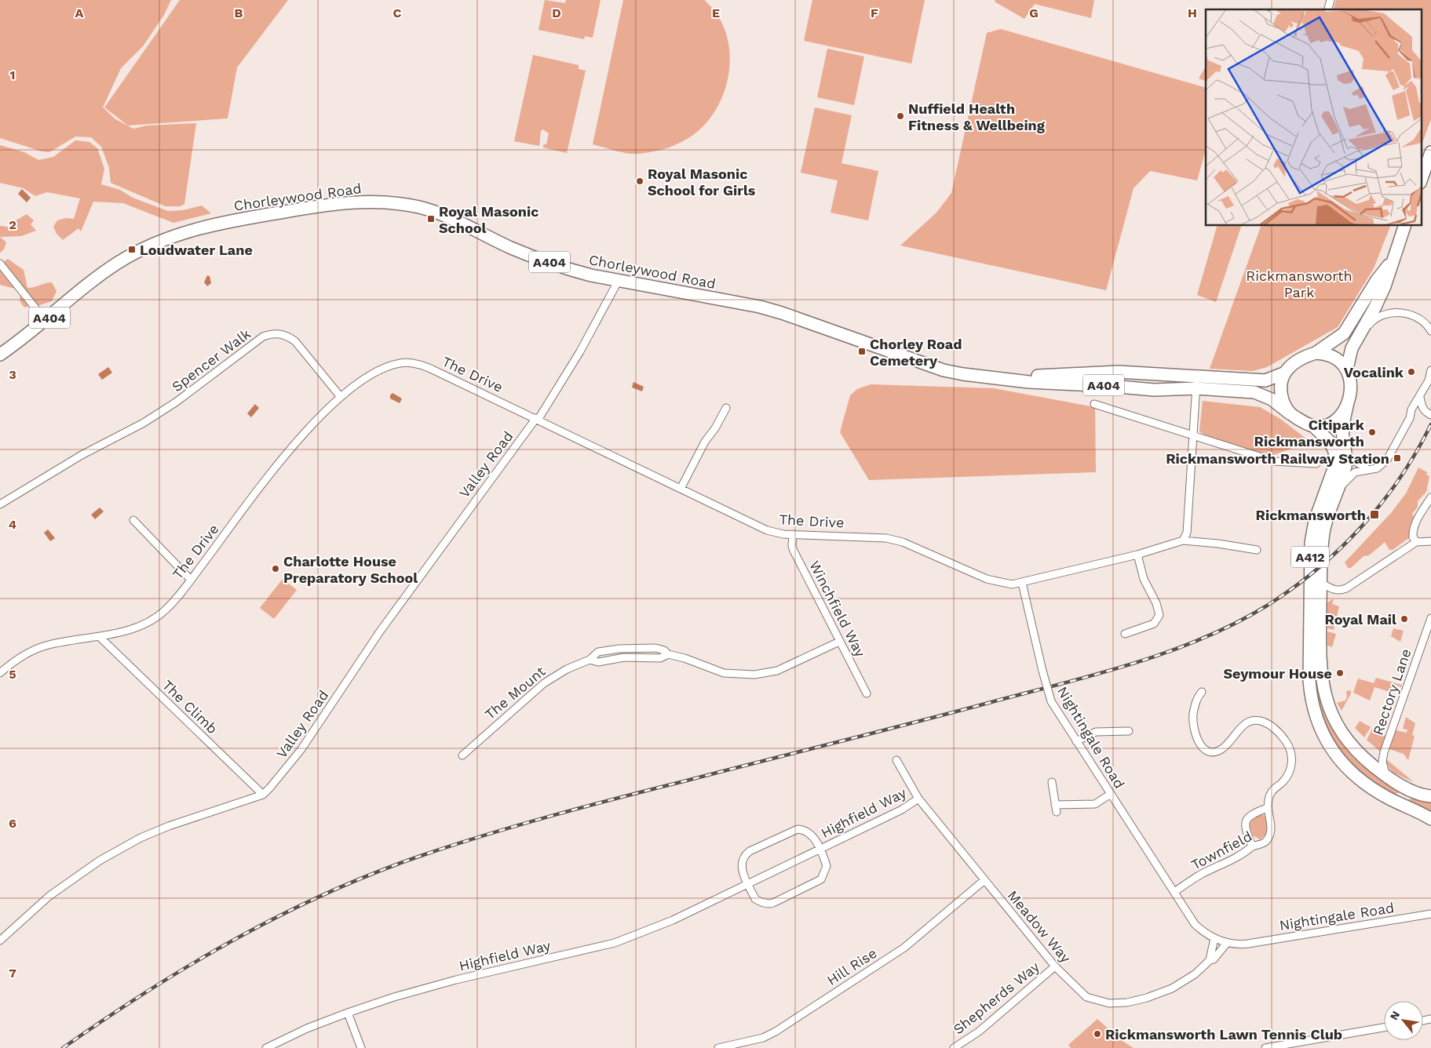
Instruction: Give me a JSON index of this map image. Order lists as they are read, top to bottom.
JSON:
{
  "streets": {
    "main road": ["Chorleywood Road", "A404", "A412"],
    "street": [
      "Spencer Walk",
      "The Drive",
      "Valley Road",
      "Winchfield Way",
      "Rectory Lane",
      "The Mount",
      "The Climb",
      "Nightingale Road",
      "Highfield Way",
      "Townfield",
      "Meadow Way",
      "Hill Rise",
      "Shepherds Way"
    ]
  },
  "crossings": [
    ["Chorleywood Road", "A404"],
    ["Chorleywood Road", "Valley Road"],
    ["A404", "A412"],
    ["Spencer Walk", "The Drive"],
    ["The Drive", "Valley Road"],
    ["The Drive", "Winchfield Way"],
    ["The Drive", "The Climb"],
    ["The Drive", "Nightingale Road"],
    ["Valley Road", "The Climb"],
    ["A412", "Rectory Lane"],
    ["Winchfield Way", "The Mount"],
    ["Nightingale Road", "Townfield"],
    ["Nightingale Road", "Meadow Way"],
    ["Highfield Way", "Meadow Way"],
    ["Meadow Way", "Hill Rise"],
    ["Meadow Way", "Shepherds Way"]
  ],
  "parks": ["Rickmansworth Park"],
  "places": {
    "other": [
      "Nuffield Health Fitness & Wellbeing",
      "Royal Masonic School for Girls",
      "Vocalink",
      "Citipark Rickmansworth",
      "Charlotte House Preparatory School",
      "Royal Mail",
      "Seymour House",
      "Rickmansworth Lawn Tennis Club"
    ],
    "transit": [
      "Royal Masonic School",
      "Loudwater Lane",
      "Chorley Road Cemetery",
      "Rickmansworth Railway Station",
      "Rickmansworth"
    ]
  },
  "north": "top left",
  "grid": {
    "columns": [
      "A",
      "B",
      "C",
      "D",
      "E",
      "F",
      "G",
      "H"
    ],
    "rows": [
      "1",
      "2",
      "3",
      "4",
      "5",
      "6",
      "7"
    ]
  }
}
